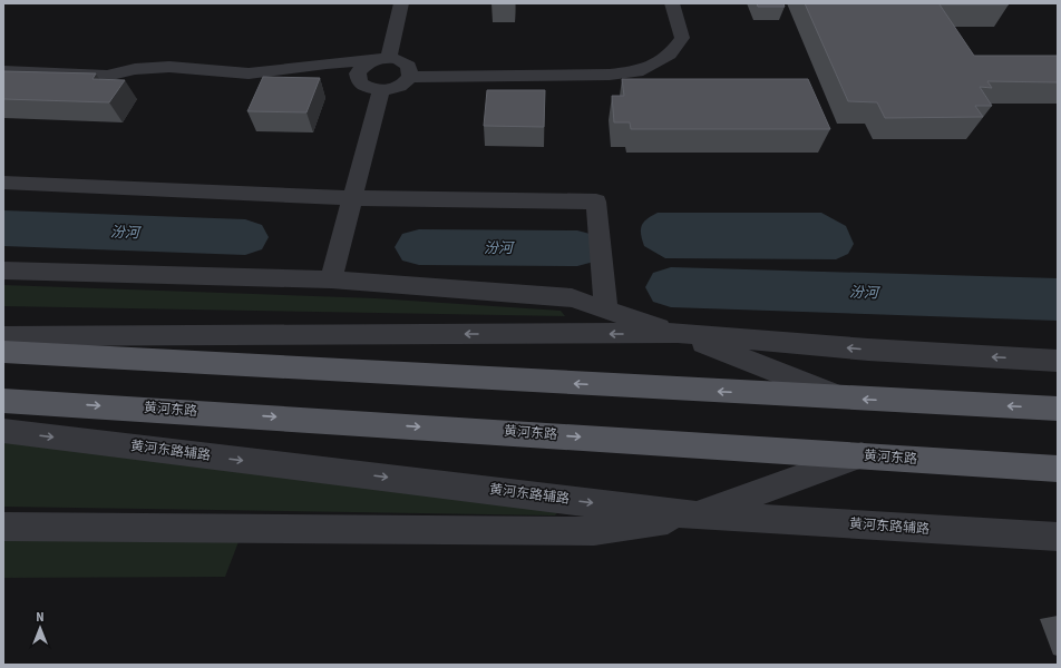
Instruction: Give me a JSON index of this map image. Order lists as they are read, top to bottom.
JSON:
{
  "streets": {
    "main road": ["黄河东路"],
    "street": ["黄河东路辅路"]
  },
  "water": ["汾河"],
  "north": "top"
}
